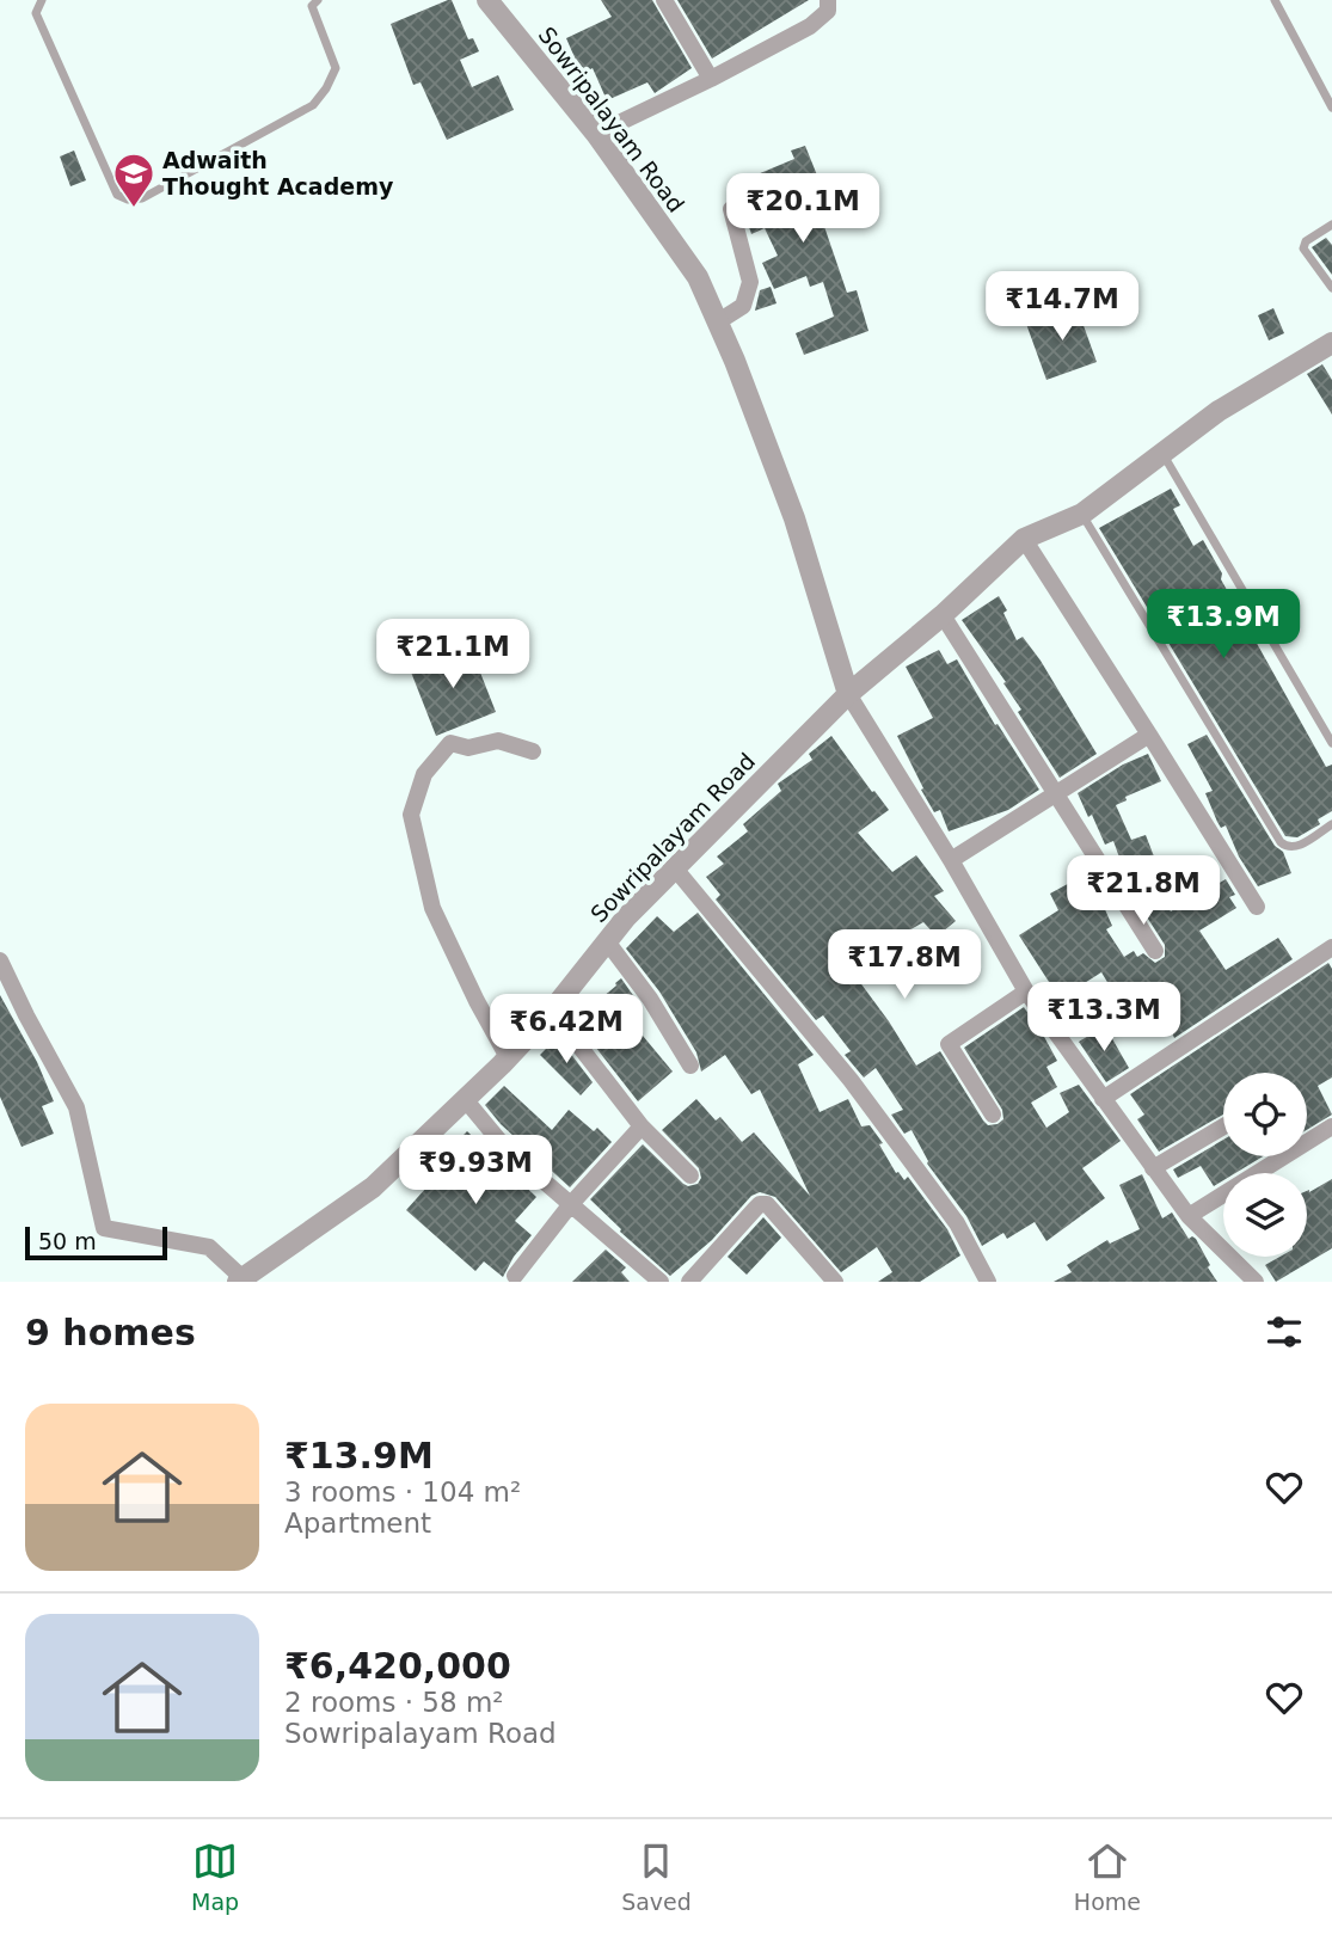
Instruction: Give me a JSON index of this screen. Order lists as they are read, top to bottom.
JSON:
{
  "streets": {
    "street": ["Sowripalayam Road"]
  },
  "places": {
    "school or university": ["Adwaith Thought Academy"]
  },
  "scale_bar": "50 m",
  "page": {
    "price": [
      "₹20.1M",
      "₹14.7M",
      "₹13.9M",
      "₹21.1M",
      "₹21.8M",
      "₹17.8M",
      "₹13.3M",
      "₹6.42M",
      "₹9.93M"
    ],
    "scale": "50 m",
    "heading": "9 homes",
    "list": [
      {
        "name": "₹13.9M",
        "note": "3 rooms · 104 m² · Apartment"
      },
      {
        "name": "₹6,420,000",
        "note": "2 rooms · 58 m² · Sowripalayam Road"
      }
    ],
    "tabs": ["Map", "Saved", "Home"]
  }
}
